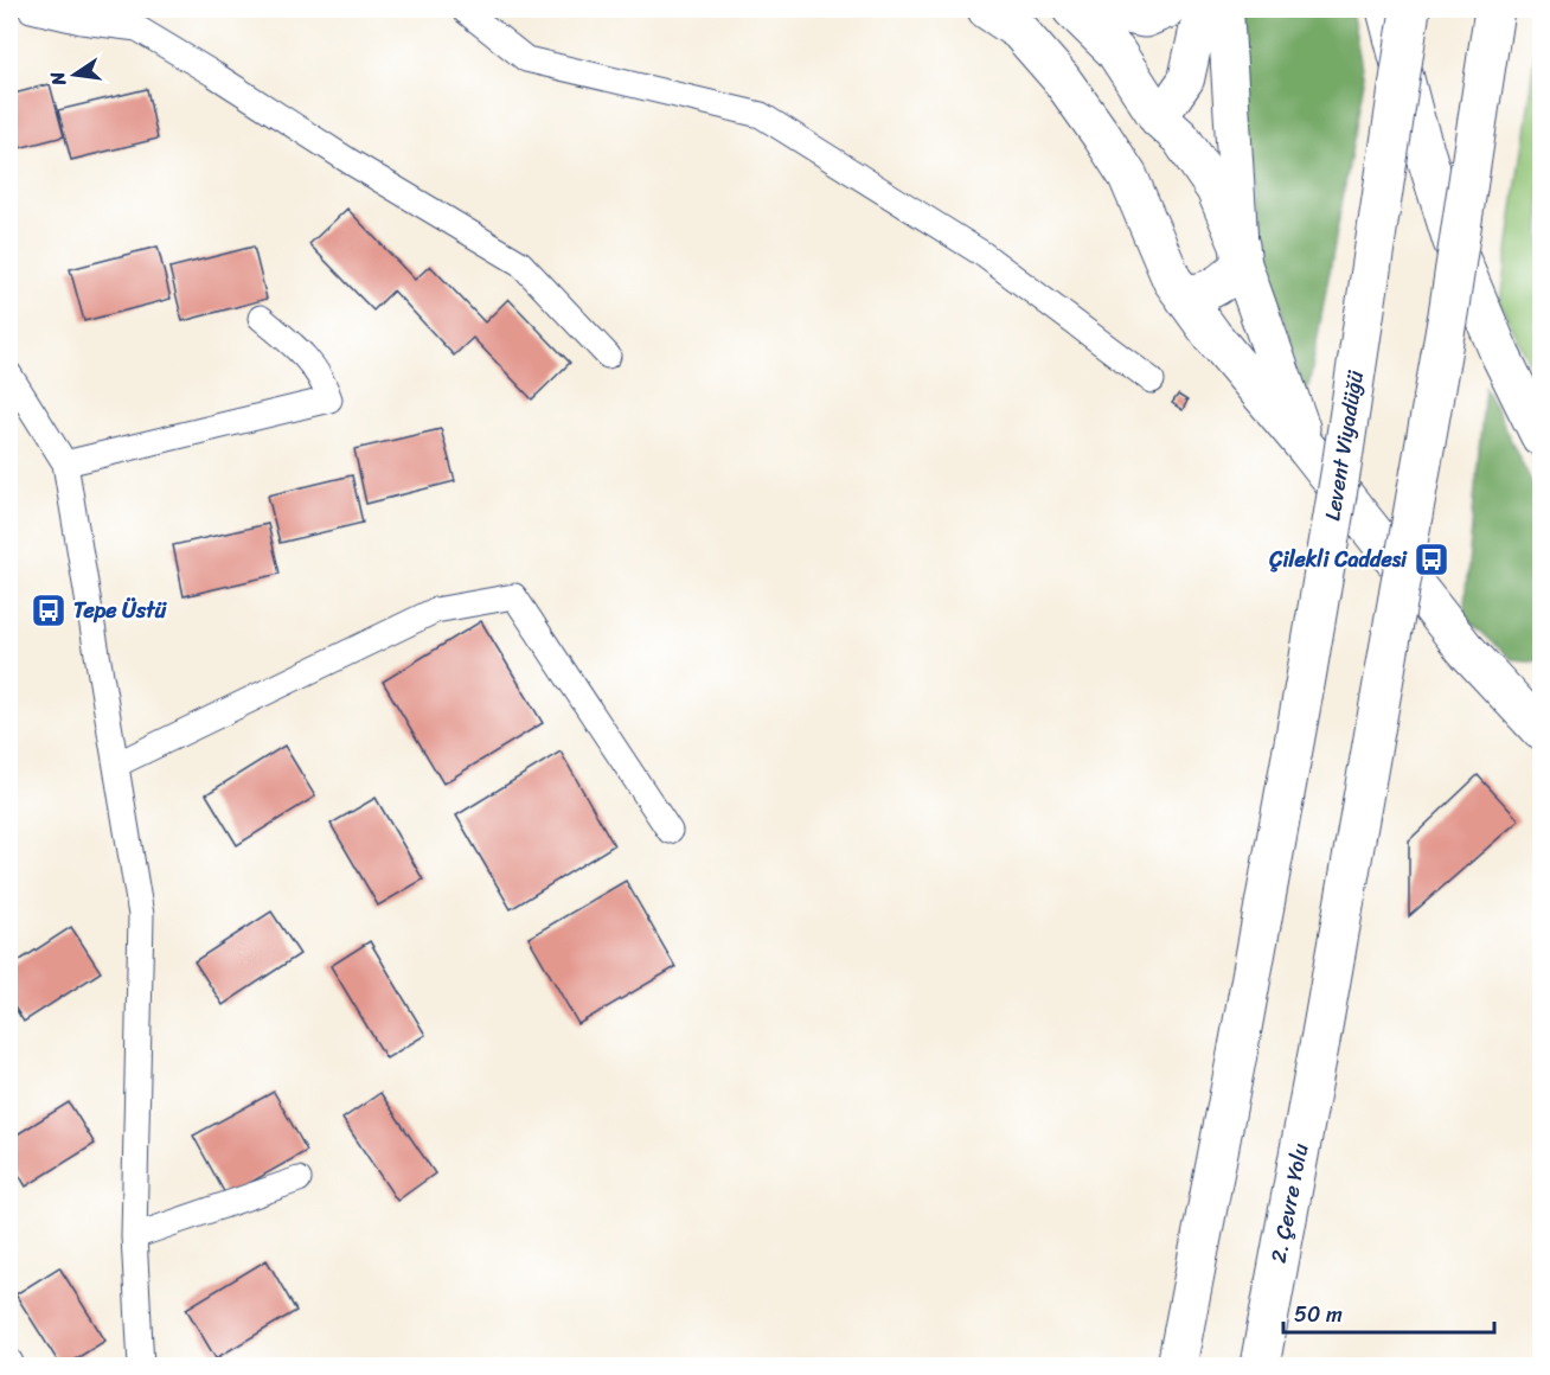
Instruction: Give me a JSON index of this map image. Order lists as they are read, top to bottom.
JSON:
{
  "streets": {
    "main road": ["Levent Viyadüğü", "2. Çevre Yolu"]
  },
  "places": {
    "bus stop": ["Çilekli Caddesi", "Tepe Üstü"]
  },
  "scale_bar": "50 m",
  "north": "left"
}
